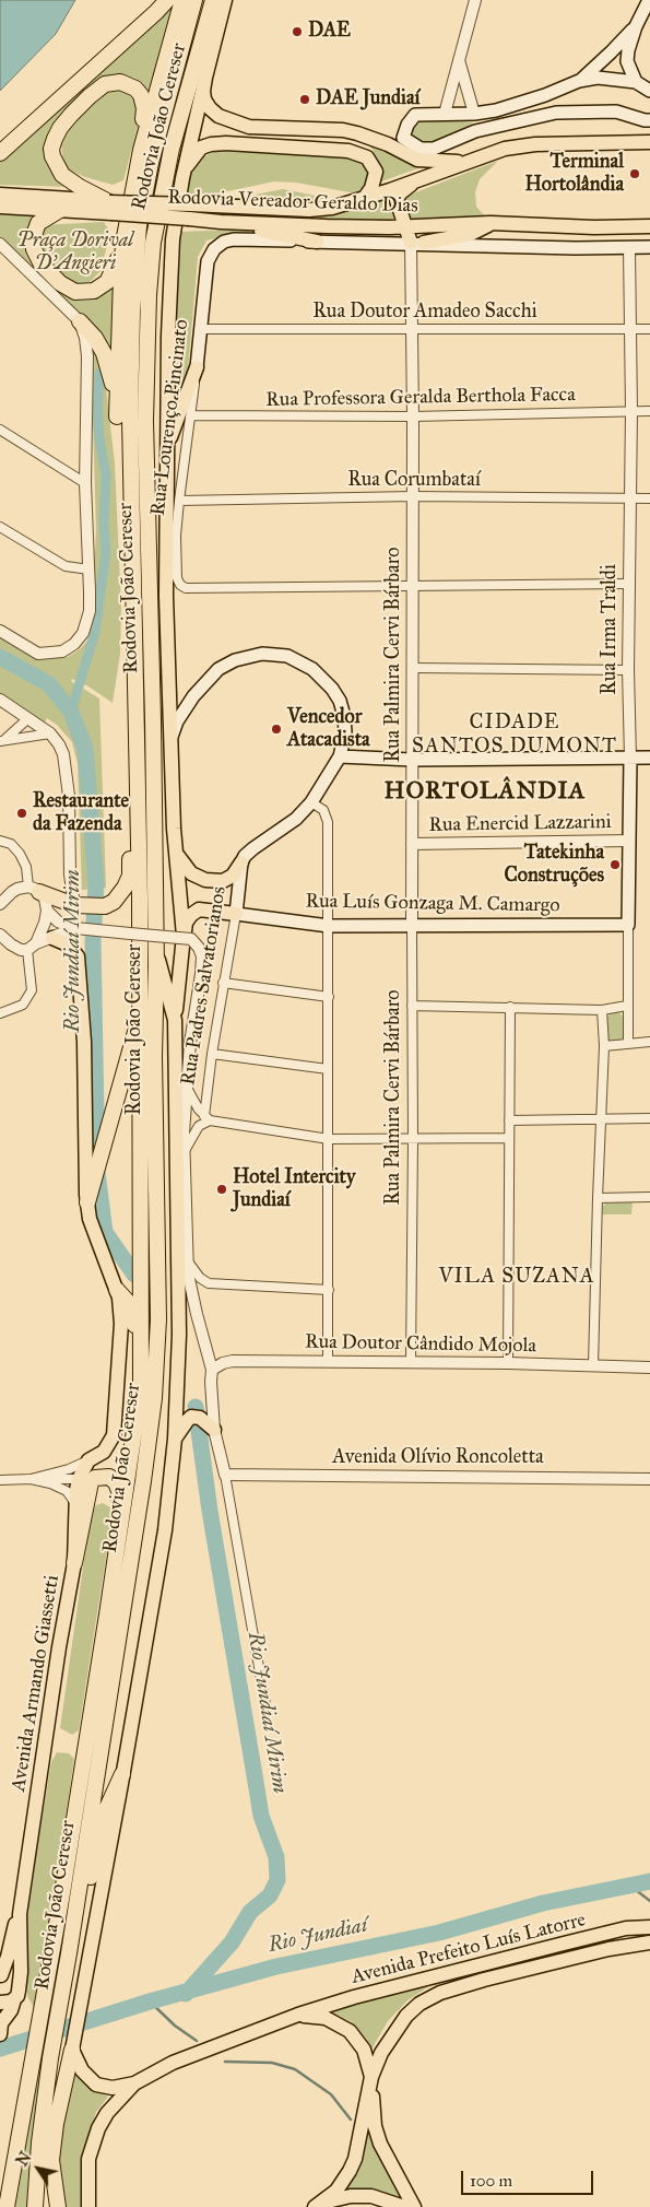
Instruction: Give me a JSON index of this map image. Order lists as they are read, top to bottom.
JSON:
{
  "streets": {
    "highway": ["Rodovia João Cereser"],
    "main road": [
      "Rodovia Vereador Geraldo Dias",
      "Rua Lourenço Pincinato",
      "Rua Irma Traldi",
      "Rua Luís Gonzaga M. Camargo",
      "Rua Padres Salvatorianos",
      "Avenida Armando Giassetti",
      "Avenida Prefeito Luís Latorre"
    ],
    "street": [
      "Rua Doutor Amadeo Sacchi",
      "Rua Professora Geralda Berthola Facca",
      "Rua Corumbataí",
      "Rua Palmira Cervi Bárbaro",
      "Rua Enercid Lazzarini",
      "Rua Doutor Cândido Mojola",
      "Avenida Olívio Roncoletta"
    ]
  },
  "crossings": [
    ["Rua Doutor Amadeo Sacchi", "Rua Lourenço Pincinato"],
    ["Rua Doutor Amadeo Sacchi", "Rua Irma Traldi"],
    ["Rua Doutor Amadeo Sacchi", "Rua Palmira Cervi Bárbaro"],
    ["Rua Professora Geralda Berthola Facca", "Rua Lourenço Pincinato"],
    ["Rua Professora Geralda Berthola Facca", "Rua Irma Traldi"],
    ["Rua Professora Geralda Berthola Facca", "Rua Palmira Cervi Bárbaro"],
    ["Rua Lourenço Pincinato", "Rua Corumbataí"],
    ["Rua Lourenço Pincinato", "Rua Palmira Cervi Bárbaro"],
    ["Rua Corumbataí", "Rua Irma Traldi"],
    ["Rua Corumbataí", "Rua Palmira Cervi Bárbaro"],
    ["Rua Irma Traldi", "Rua Enercid Lazzarini"],
    ["Rua Irma Traldi", "Rua Luís Gonzaga M. Camargo"],
    ["Rua Palmira Cervi Bárbaro", "Rua Enercid Lazzarini"],
    ["Rua Palmira Cervi Bárbaro", "Rua Luís Gonzaga M. Camargo"],
    ["Rua Palmira Cervi Bárbaro", "Rua Doutor Cândido Mojola"],
    ["Rua Luís Gonzaga M. Camargo", "Rua Padres Salvatorianos"]
  ],
  "districts": ["CIDADE SANTOS DUMONT", "HORTOLÂNDIA", "VILA SUZANA"],
  "water": ["Rio Jundiaí Mirim", "Rio Jundiaí"],
  "parks": ["Praça Dorival D'Angieri"],
  "places": [
    "DAE",
    "DAE Jundiaí",
    "Terminal Hortolândia",
    "Vencedor Atacadista",
    "Restaurante da Fazenda",
    "Tatekinha Construções",
    "Hotel Intercity Jundiaí"
  ],
  "scale_bar": "100 m",
  "north": "top left"
}
